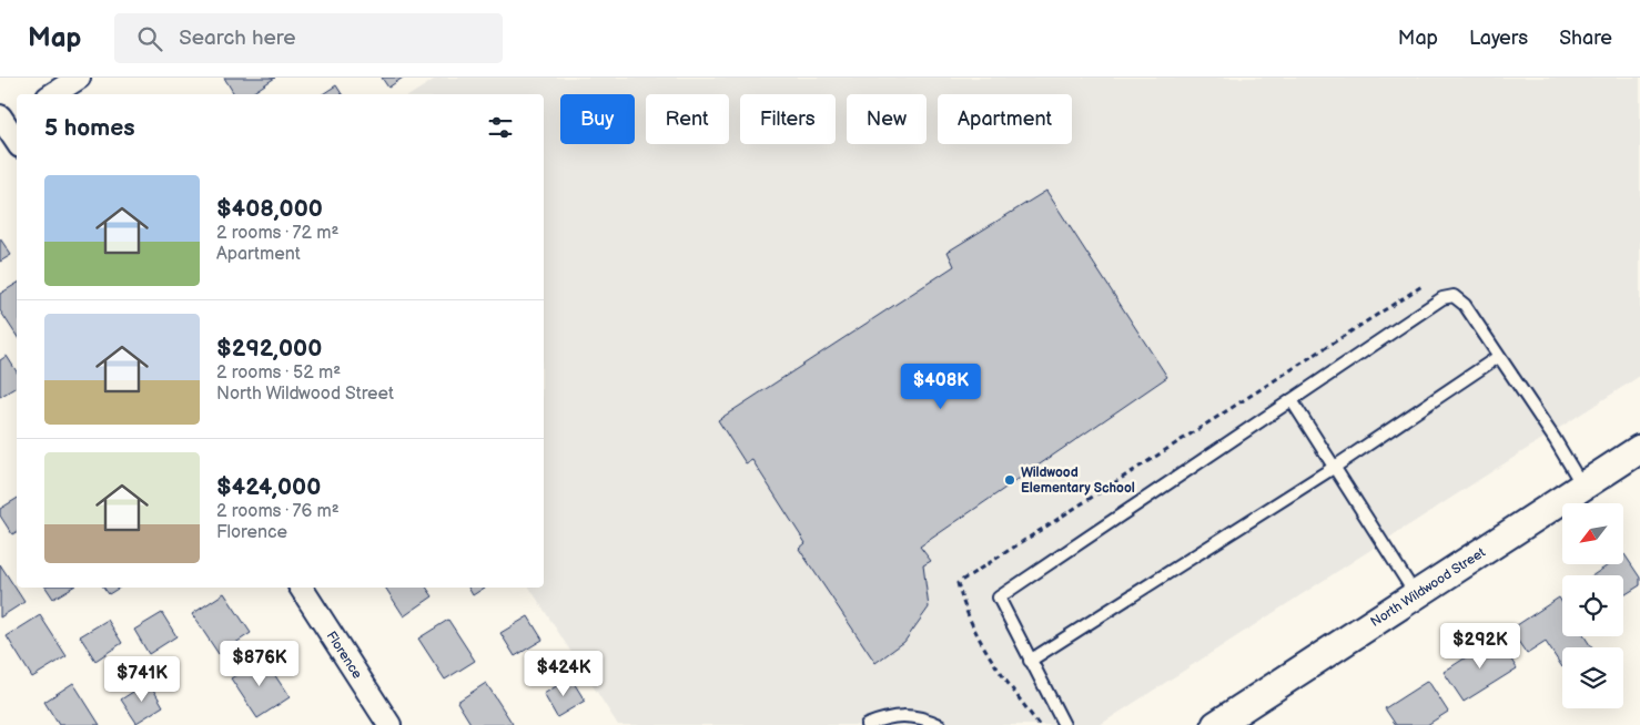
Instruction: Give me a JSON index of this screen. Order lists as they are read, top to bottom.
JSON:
{
  "streets": {
    "street": ["North Wildwood Street", "Florence"]
  },
  "places": ["Wildwood Elementary School"],
  "north": "bottom left",
  "page": {
    "header": "Map",
    "search": "Search here",
    "nav": ["Map", "Layers", "Share"],
    "chip": [
      "Buy",
      "Rent",
      "Filters",
      "New",
      "Apartment"
    ],
    "heading": "5 homes",
    "list": [
      {
        "name": "$408,000",
        "note": "2 rooms · 72 m² · Apartment"
      },
      {
        "name": "$292,000",
        "note": "2 rooms · 52 m² · North Wildwood Street"
      },
      {
        "name": "$424,000",
        "note": "2 rooms · 76 m² · Florence"
      }
    ],
    "price": [
      "$408K",
      "$292K",
      "$876K",
      "$424K",
      "$741K"
    ]
  }
}
